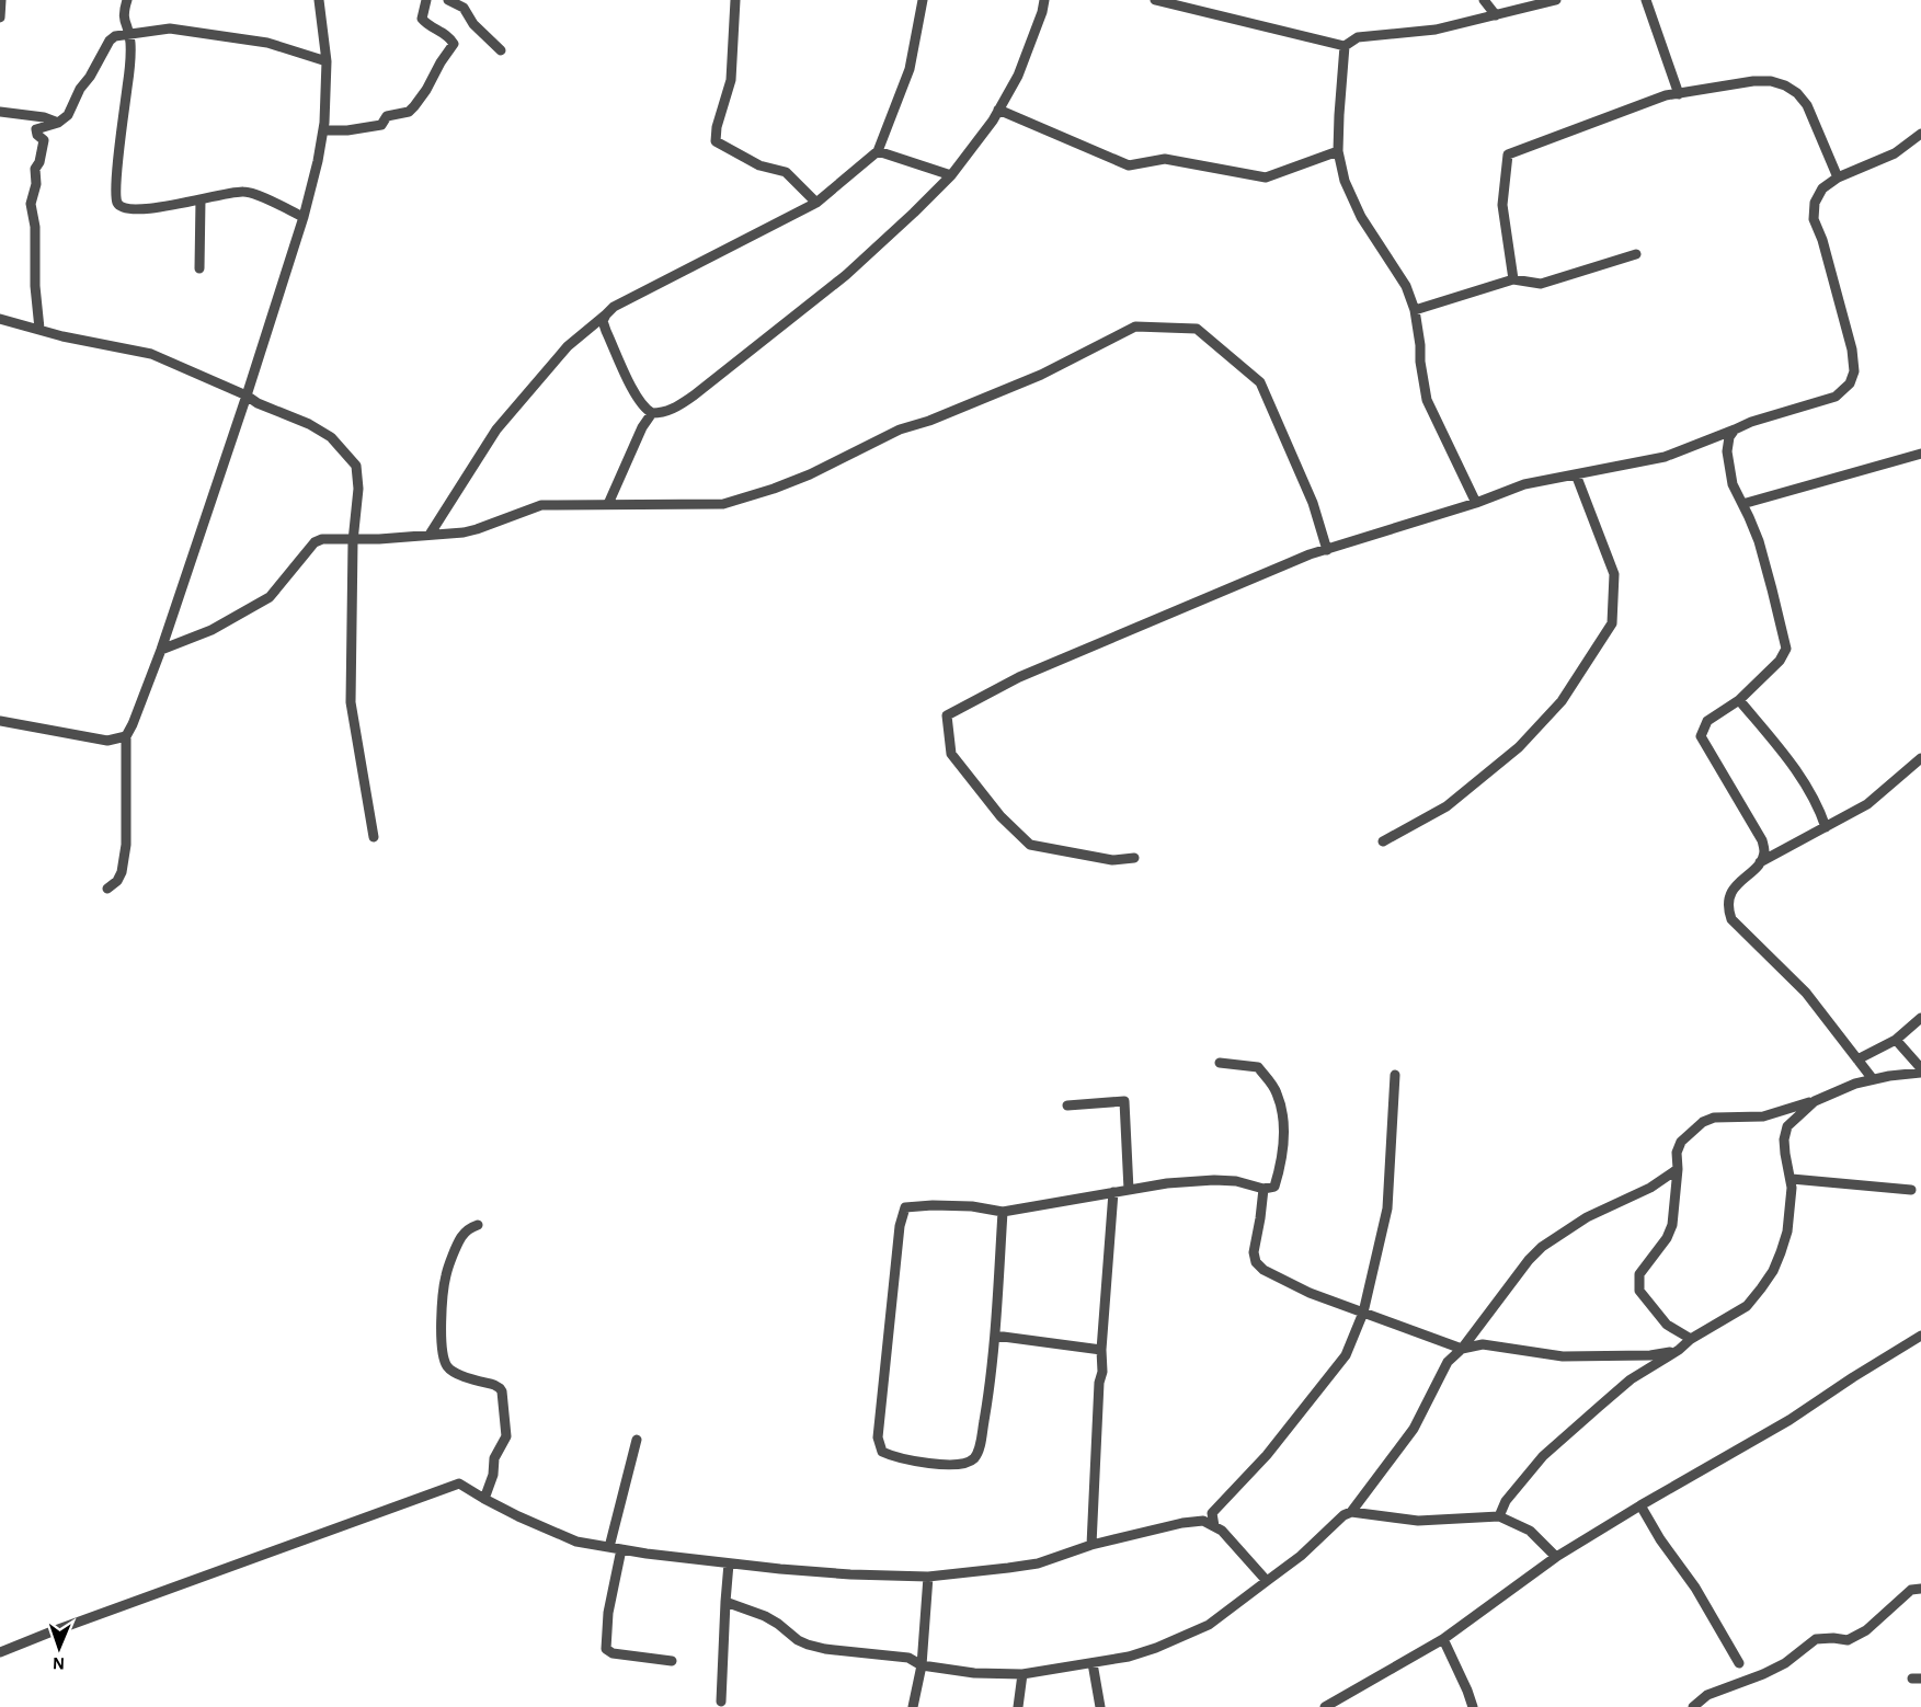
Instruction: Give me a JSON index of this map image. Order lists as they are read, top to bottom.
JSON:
{
  "north": "bottom"
}
